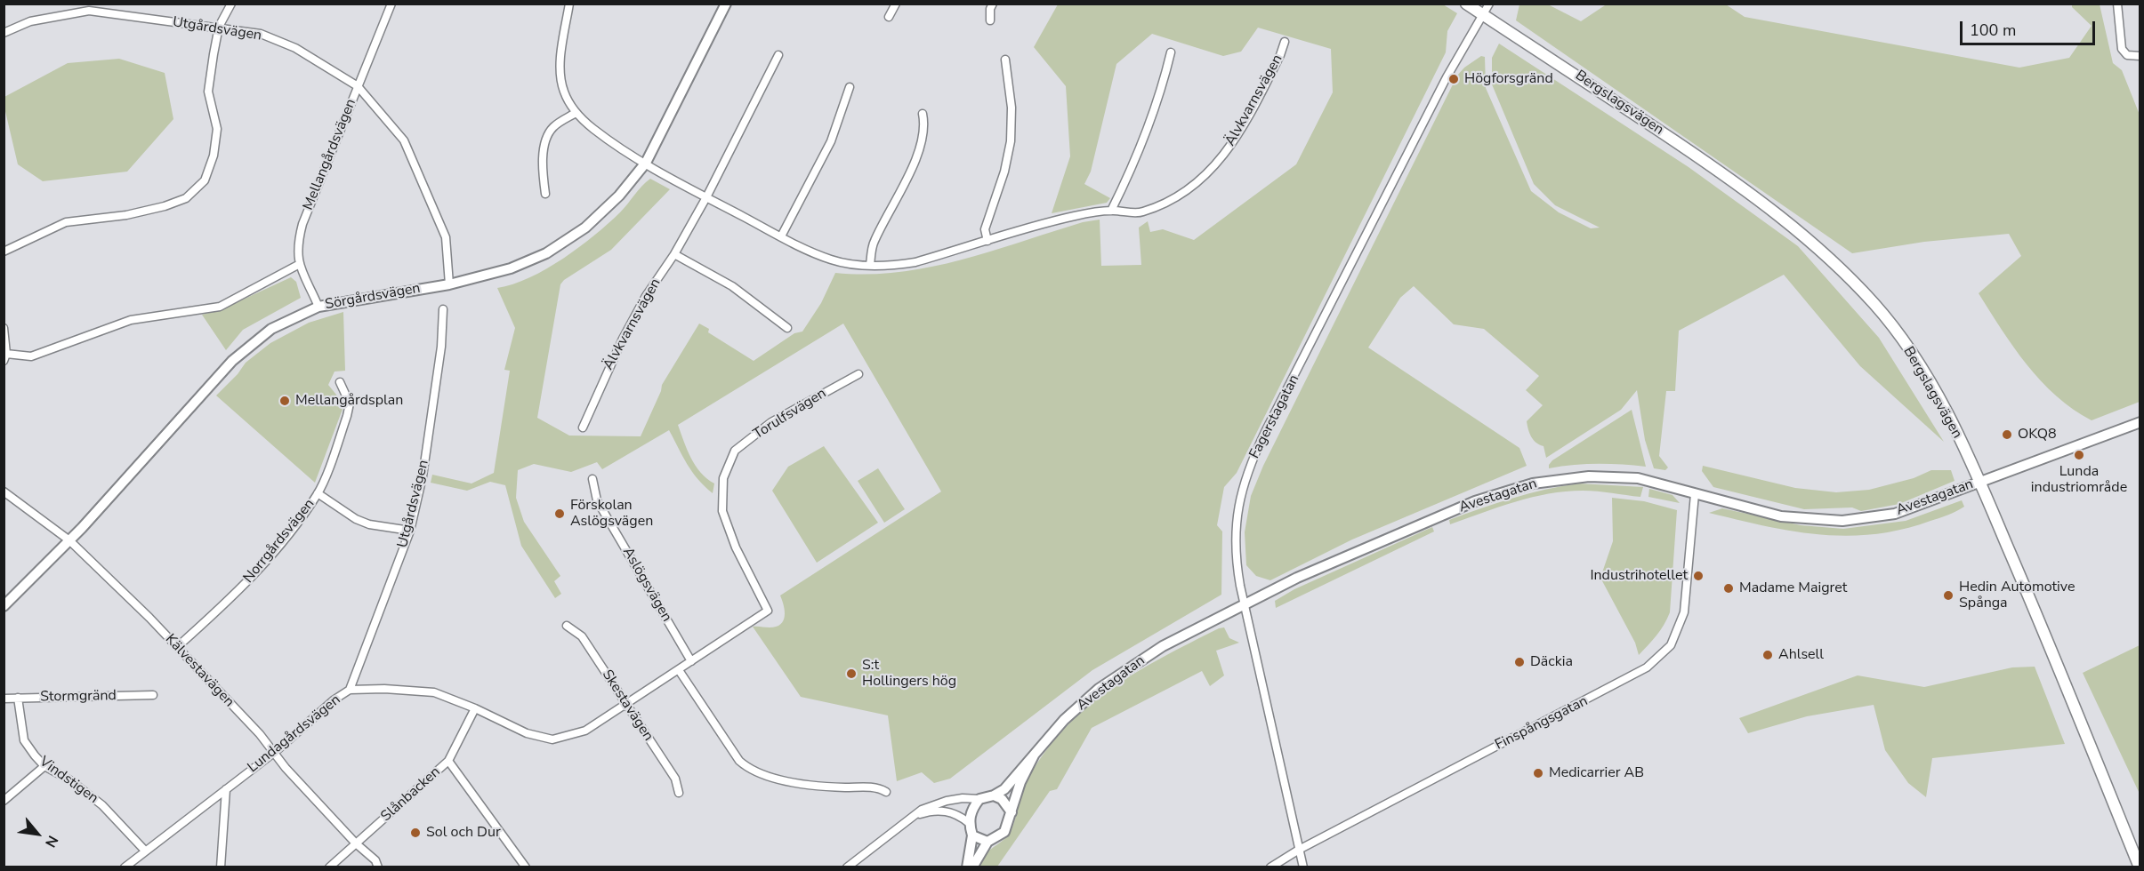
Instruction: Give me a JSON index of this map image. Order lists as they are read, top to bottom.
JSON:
{
  "streets": {
    "main road": ["Bergslagsvägen"],
    "street": [
      "Utgårdsvägen",
      "Älvkvarnsvägen",
      "Mellangårdsvägen",
      "Sörgårdsvägen",
      "Torulfsvägen",
      "Fagerstagatan",
      "Avestagatan",
      "Norrgårdsvägen",
      "Aslögsvägen",
      "Kälvestavägen",
      "Stormgränd",
      "Skestavägen",
      "Finspångsgatan",
      "Lundagårdsvägen",
      "Vindstigen",
      "Slånbacken"
    ]
  },
  "crossings": [
    ["Utgårdsvägen", "Mellangårdsvägen"],
    ["Utgårdsvägen", "Sörgårdsvägen"],
    ["Utgårdsvägen", "Lundagårdsvägen"],
    ["Älvkvarnsvägen", "Sörgårdsvägen"],
    ["Bergslagsvägen", "Fagerstagatan"],
    ["Bergslagsvägen", "Avestagatan"],
    ["Mellangårdsvägen", "Sörgårdsvägen"],
    ["Sörgårdsvägen", "Kälvestavägen"],
    ["Torulfsvägen", "Lundagårdsvägen"],
    ["Fagerstagatan", "Avestagatan"],
    ["Fagerstagatan", "Finspångsgatan"],
    ["Avestagatan", "Finspångsgatan"],
    ["Norrgårdsvägen", "Kälvestavägen"],
    ["Aslögsvägen", "Lundagårdsvägen"],
    ["Kälvestavägen", "Lundagårdsvägen"],
    ["Kälvestavägen", "Slånbacken"],
    ["Stormgränd", "Vindstigen"],
    ["Skestavägen", "Lundagårdsvägen"],
    ["Lundagårdsvägen", "Vindstigen"],
    ["Lundagårdsvägen", "Slånbacken"]
  ],
  "places": [
    "Högforsgränd",
    "Mellangårdsplan",
    "OKQ8",
    "Lunda industriområde",
    "Förskolan Aslögsvägen",
    "Industrihotellet",
    "Madame Maigret",
    "Hedin Automotive Spånga",
    "Ahlsell",
    "Däckia",
    "S:t Hollingers hög",
    "Medicarrier AB",
    "Sol och Dur"
  ],
  "scale_bar": "100 m",
  "north": "bottom right"
}
